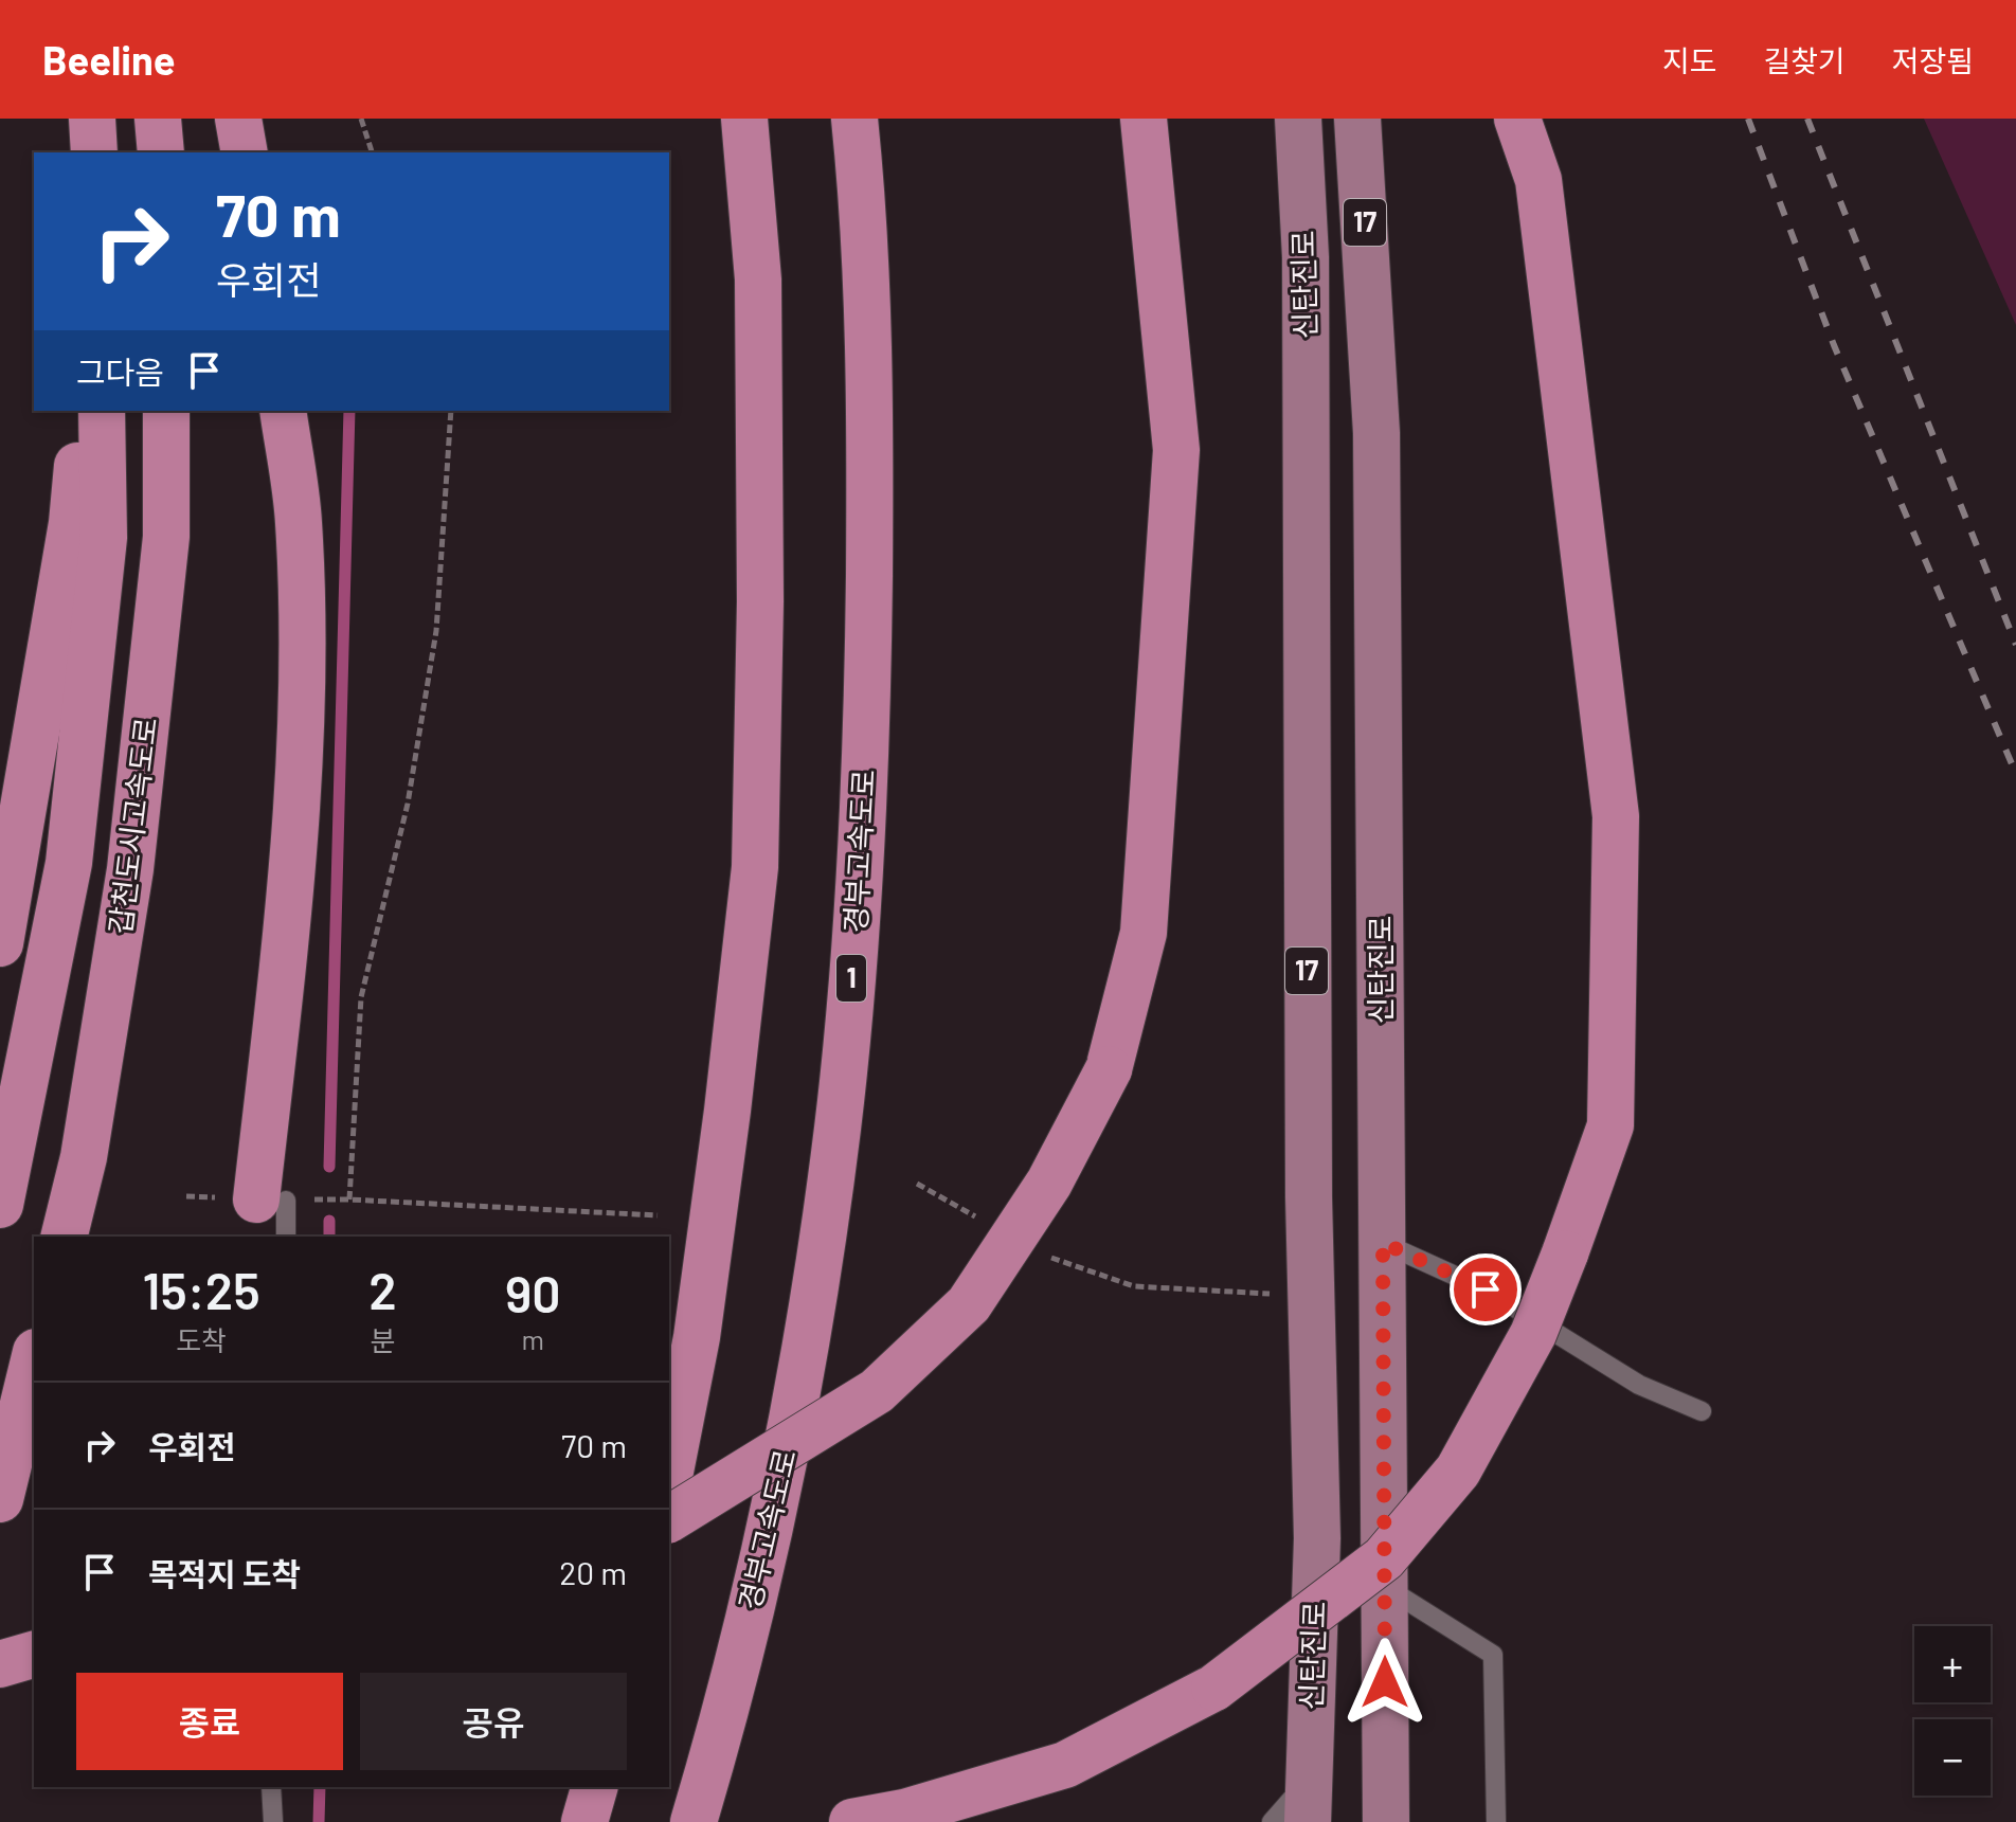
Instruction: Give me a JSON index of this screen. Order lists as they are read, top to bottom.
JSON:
{
  "streets": {
    "highway": ["갑천도시고속도로", "경부고속도로", "1"],
    "main road": ["17", "신탄진로"]
  },
  "page": {
    "header": "Beeline",
    "nav": ["지도", "길찾기", "저장됨"],
    "turn": ["70 m", "우회전"],
    "then": "그다음",
    "eta": [
      "15:25",
      "도착",
      "2",
      "분",
      "90",
      "m"
    ],
    "list": [
      {
        "name": "우회전",
        "value": "70 m"
      },
      {
        "name": "목적지 도착",
        "value": "20 m"
      }
    ],
    "map_buttons": ["+", "−"],
    "buttons": ["종료", "공유"]
  }
}
